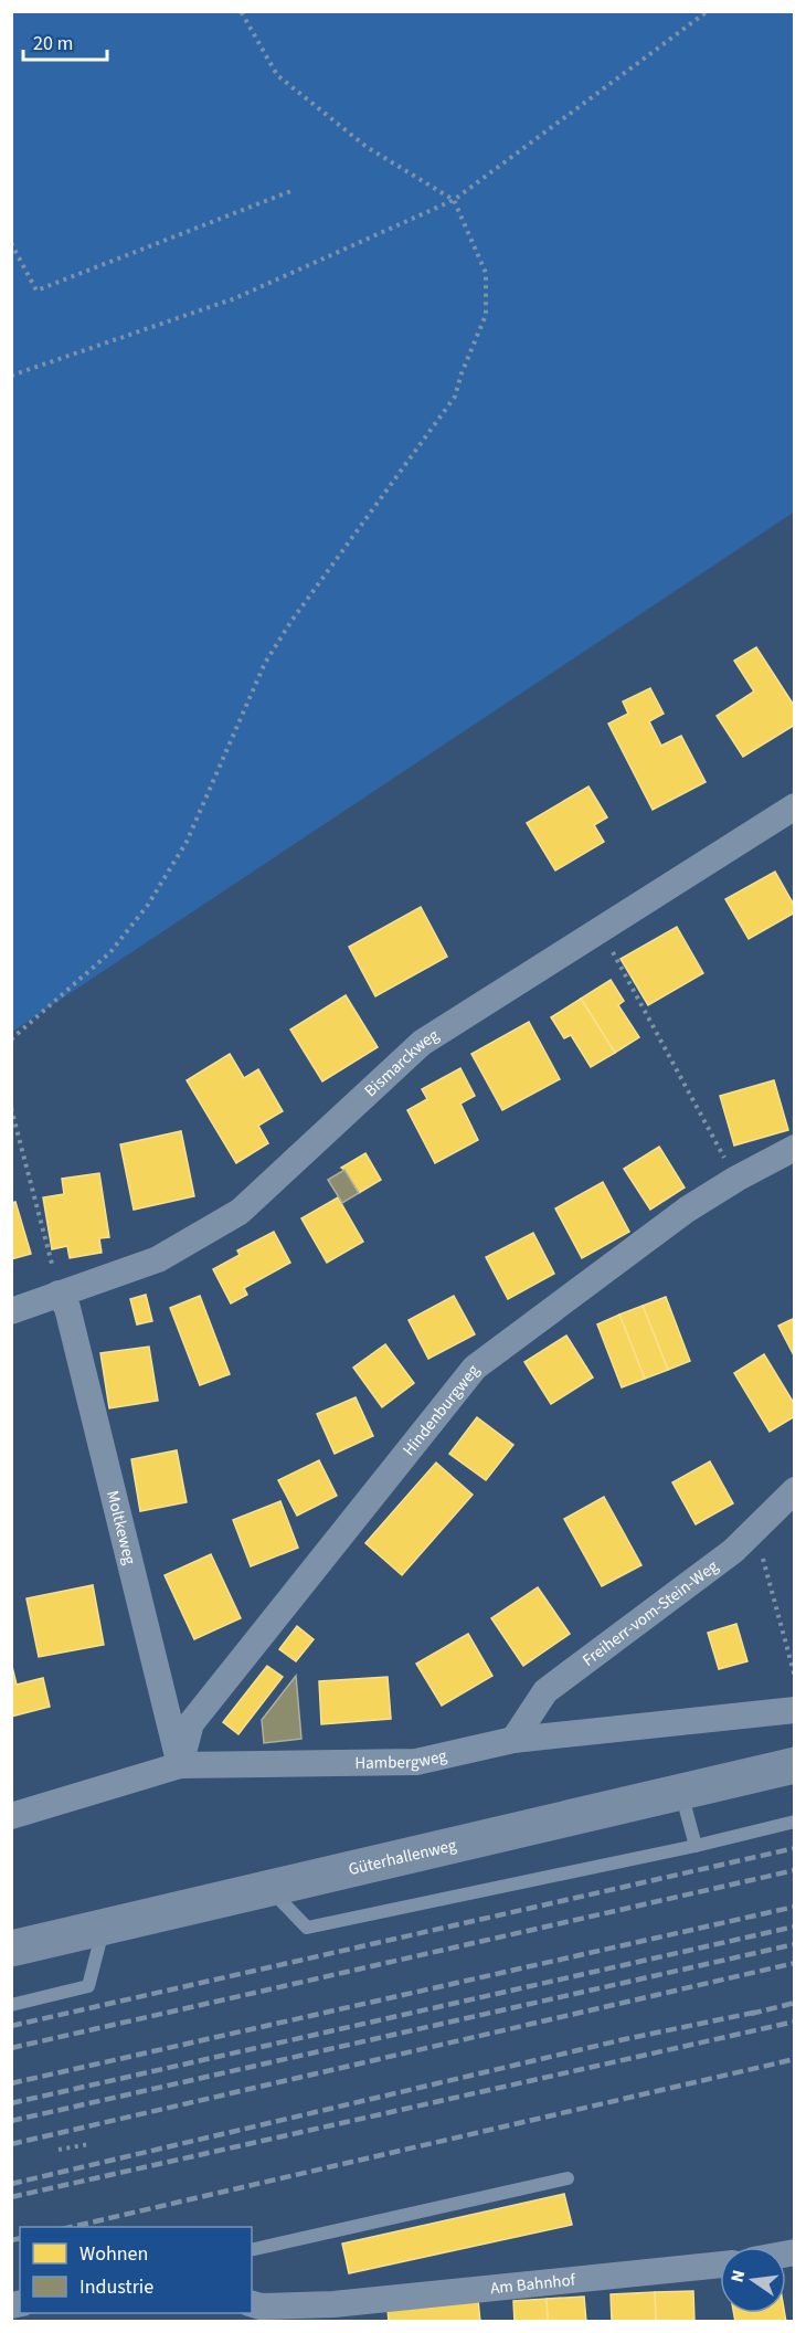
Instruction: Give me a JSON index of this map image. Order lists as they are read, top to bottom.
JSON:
{
  "streets": {
    "street": [
      "Bismarckweg",
      "Hindenburgweg",
      "Moltkeweg",
      "Freiherr-vom-Stein-Weg",
      "Hambergweg",
      "Güterhallenweg",
      "Am Bahnhof"
    ]
  },
  "crossings": [
    ["Bismarckweg", "Moltkeweg"],
    ["Hindenburgweg", "Moltkeweg"],
    ["Hindenburgweg", "Hambergweg"],
    ["Moltkeweg", "Hambergweg"],
    ["Freiherr-vom-Stein-Weg", "Hambergweg"]
  ],
  "legend": ["Wohnen", "Industrie"],
  "scale_bar": "20 m",
  "north": "left"
}
